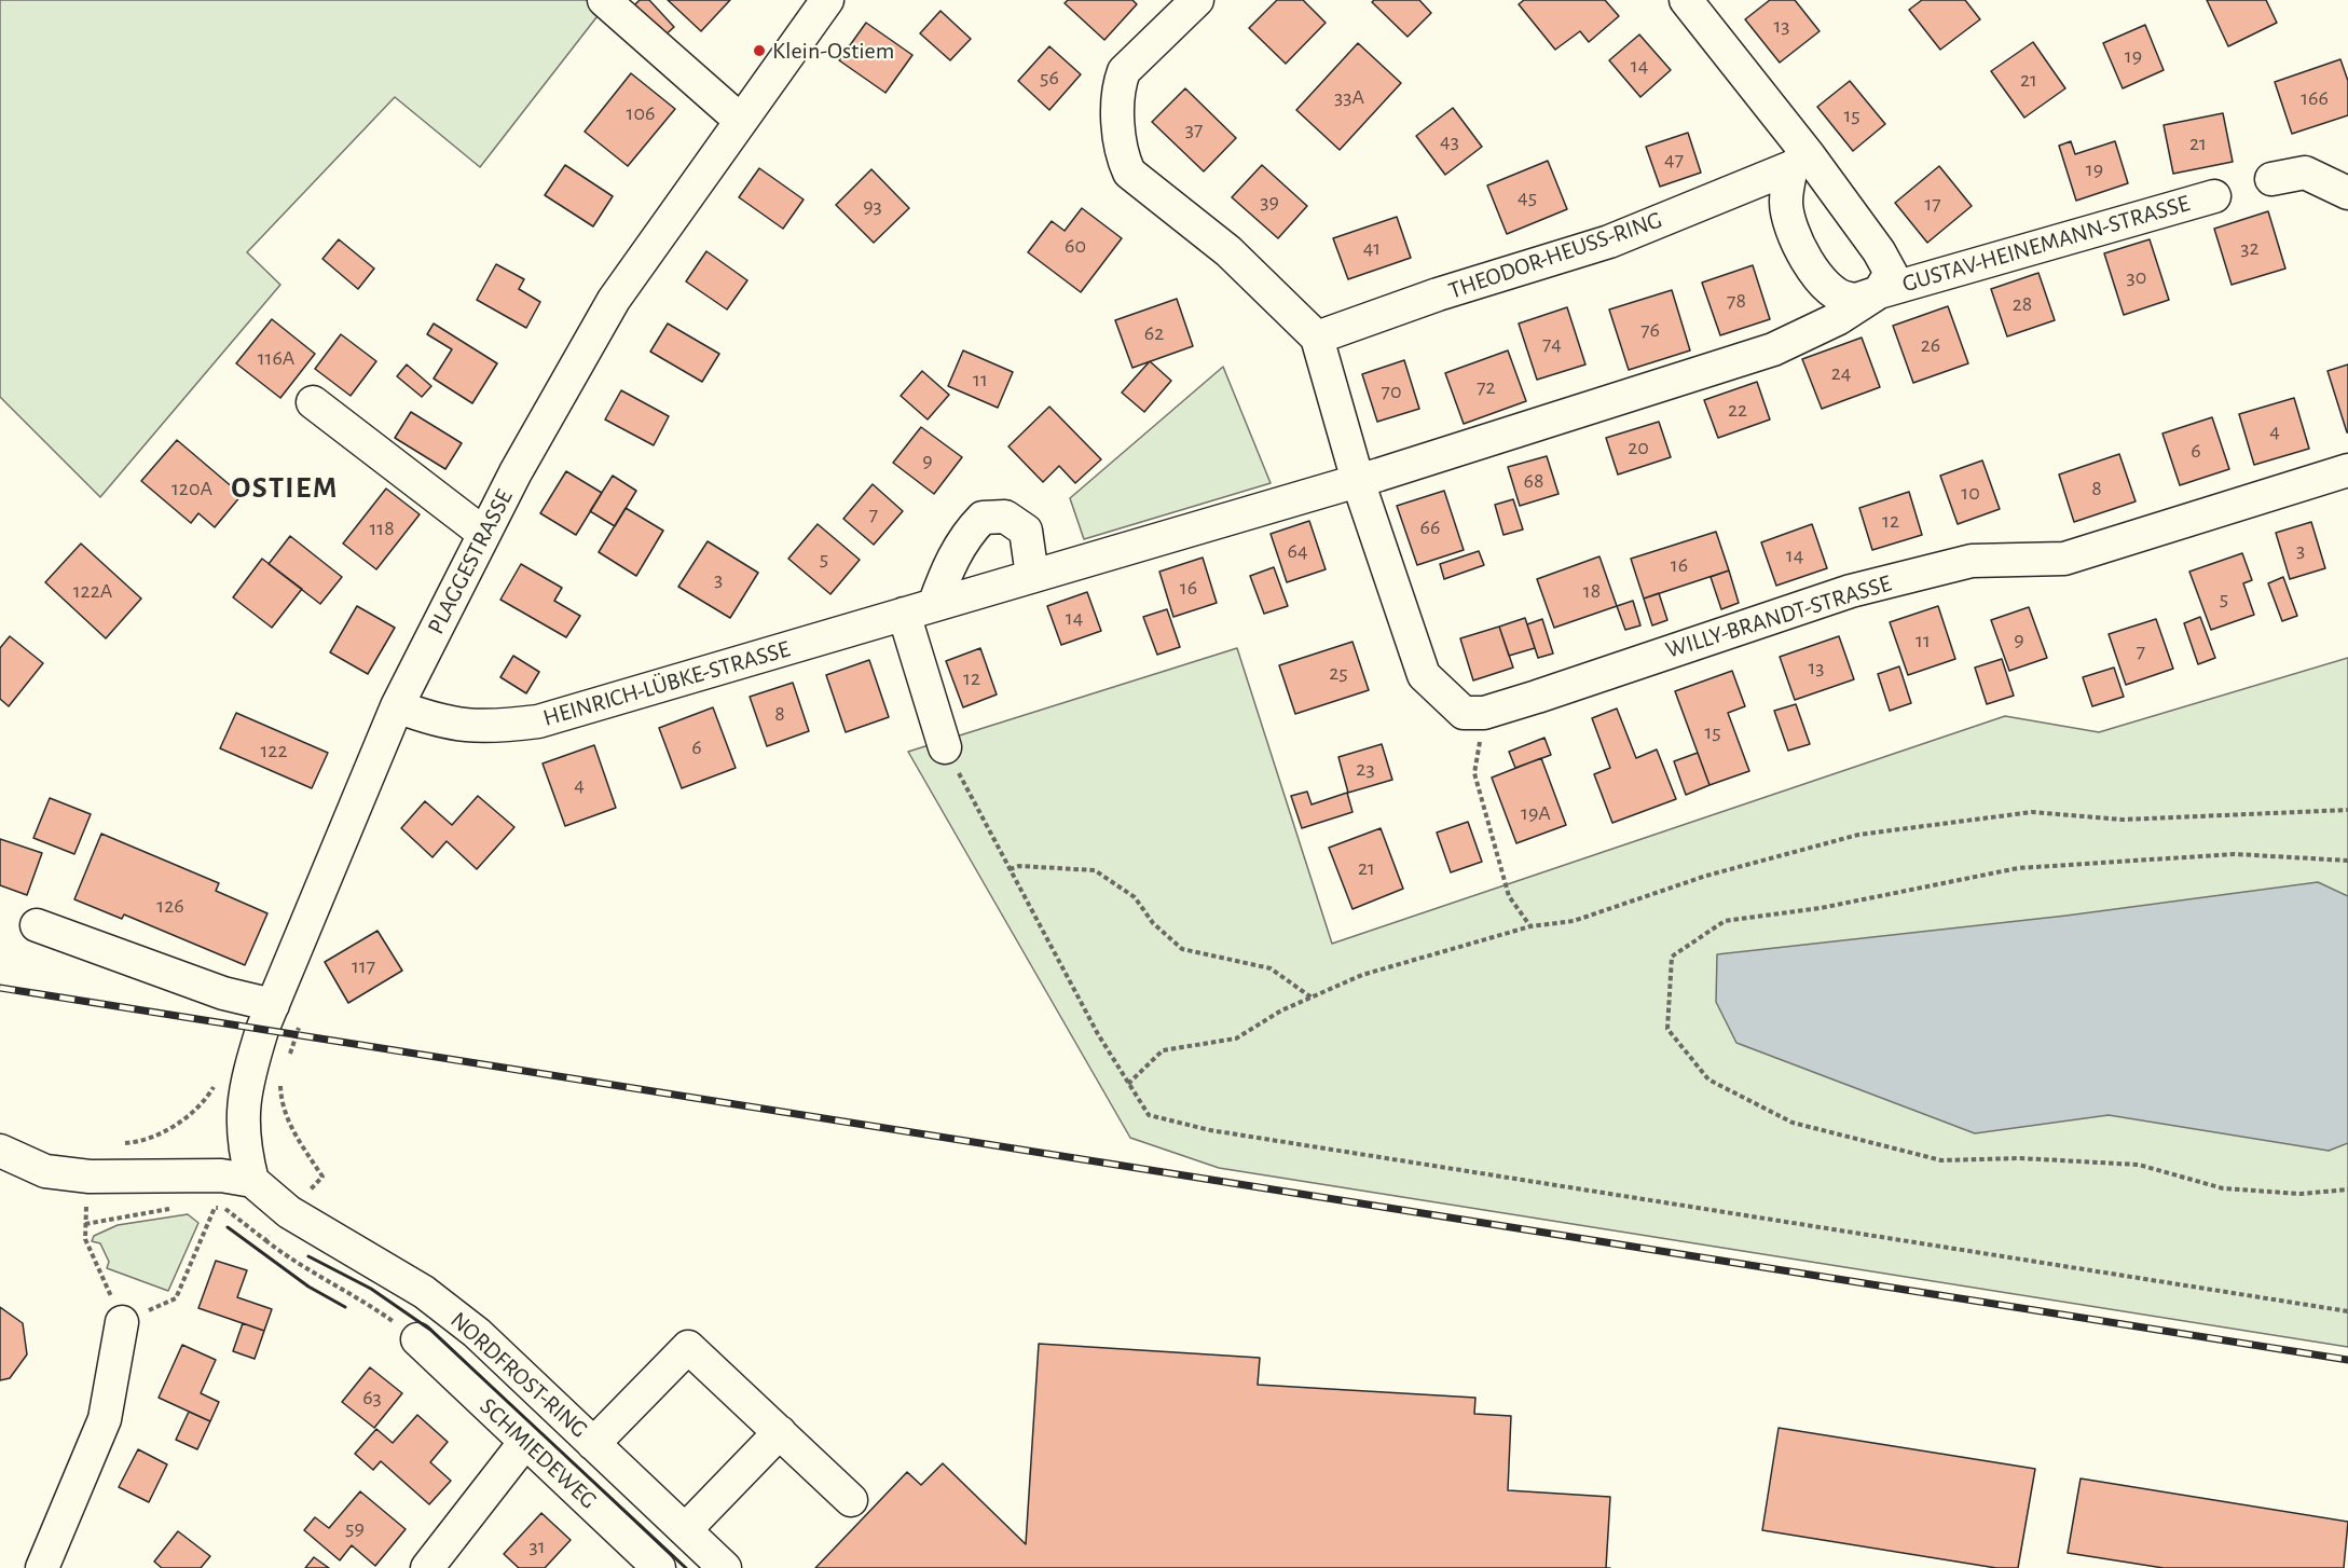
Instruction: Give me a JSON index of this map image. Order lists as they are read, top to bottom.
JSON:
{
  "streets": {
    "street": [
      "GUSTAV-HEINEMANN-STRASSE",
      "THEODOR-HEUSS-RING",
      "PLAGGESTRASSE",
      "WILLY-BRANDT-STRASSE",
      "HEINRICH-LÜBKE-STRASSE",
      "NORDFROST-RING",
      "SCHMIEDEWEG"
    ]
  },
  "crossings": [
    ["GUSTAV-HEINEMANN-STRASSE", "THEODOR-HEUSS-RING"],
    ["PLAGGESTRASSE", "HEINRICH-LÜBKE-STRASSE"],
    ["PLAGGESTRASSE", "NORDFROST-RING"]
  ],
  "districts": ["OSTIEM"],
  "places": ["Klein-Ostiem"],
  "house_numbers": [
    "13",
    "19",
    "14",
    "56",
    "21",
    "33A",
    "166",
    "106",
    "15",
    "37",
    "43",
    "21",
    "47",
    "19",
    "45",
    "39",
    "17",
    "93",
    "60",
    "41",
    "32",
    "30",
    "78",
    "28",
    "76",
    "62",
    "74",
    "26",
    "116A",
    "24",
    "11",
    "72",
    "70",
    "22",
    "4",
    "20",
    "6",
    "9",
    "68",
    "120A",
    "8",
    "10",
    "7",
    "12",
    "66",
    "118",
    "3",
    "64",
    "14",
    "5",
    "16",
    "3",
    "16",
    "122A",
    "18",
    "5",
    "14",
    "9",
    "11",
    "7",
    "13",
    "25",
    "12",
    "8",
    "15",
    "6",
    "122",
    "23",
    "4",
    "19A",
    "21",
    "126",
    "117",
    "63",
    "59",
    "31"
  ]
}
